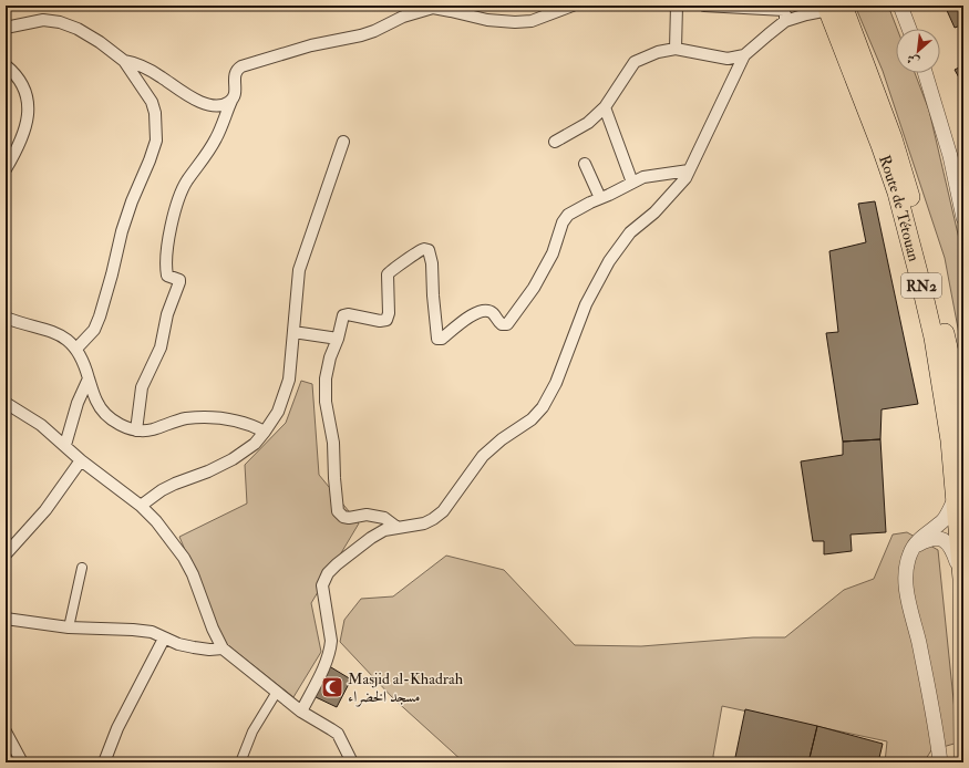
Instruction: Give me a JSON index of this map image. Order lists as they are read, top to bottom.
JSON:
{
  "streets": {
    "highway": ["Route de Tétouan", "RN2"]
  },
  "places": {
    "mosque": ["Masjid al-Khadrah مسجد الخضراء"]
  },
  "north": "bottom left"
}
